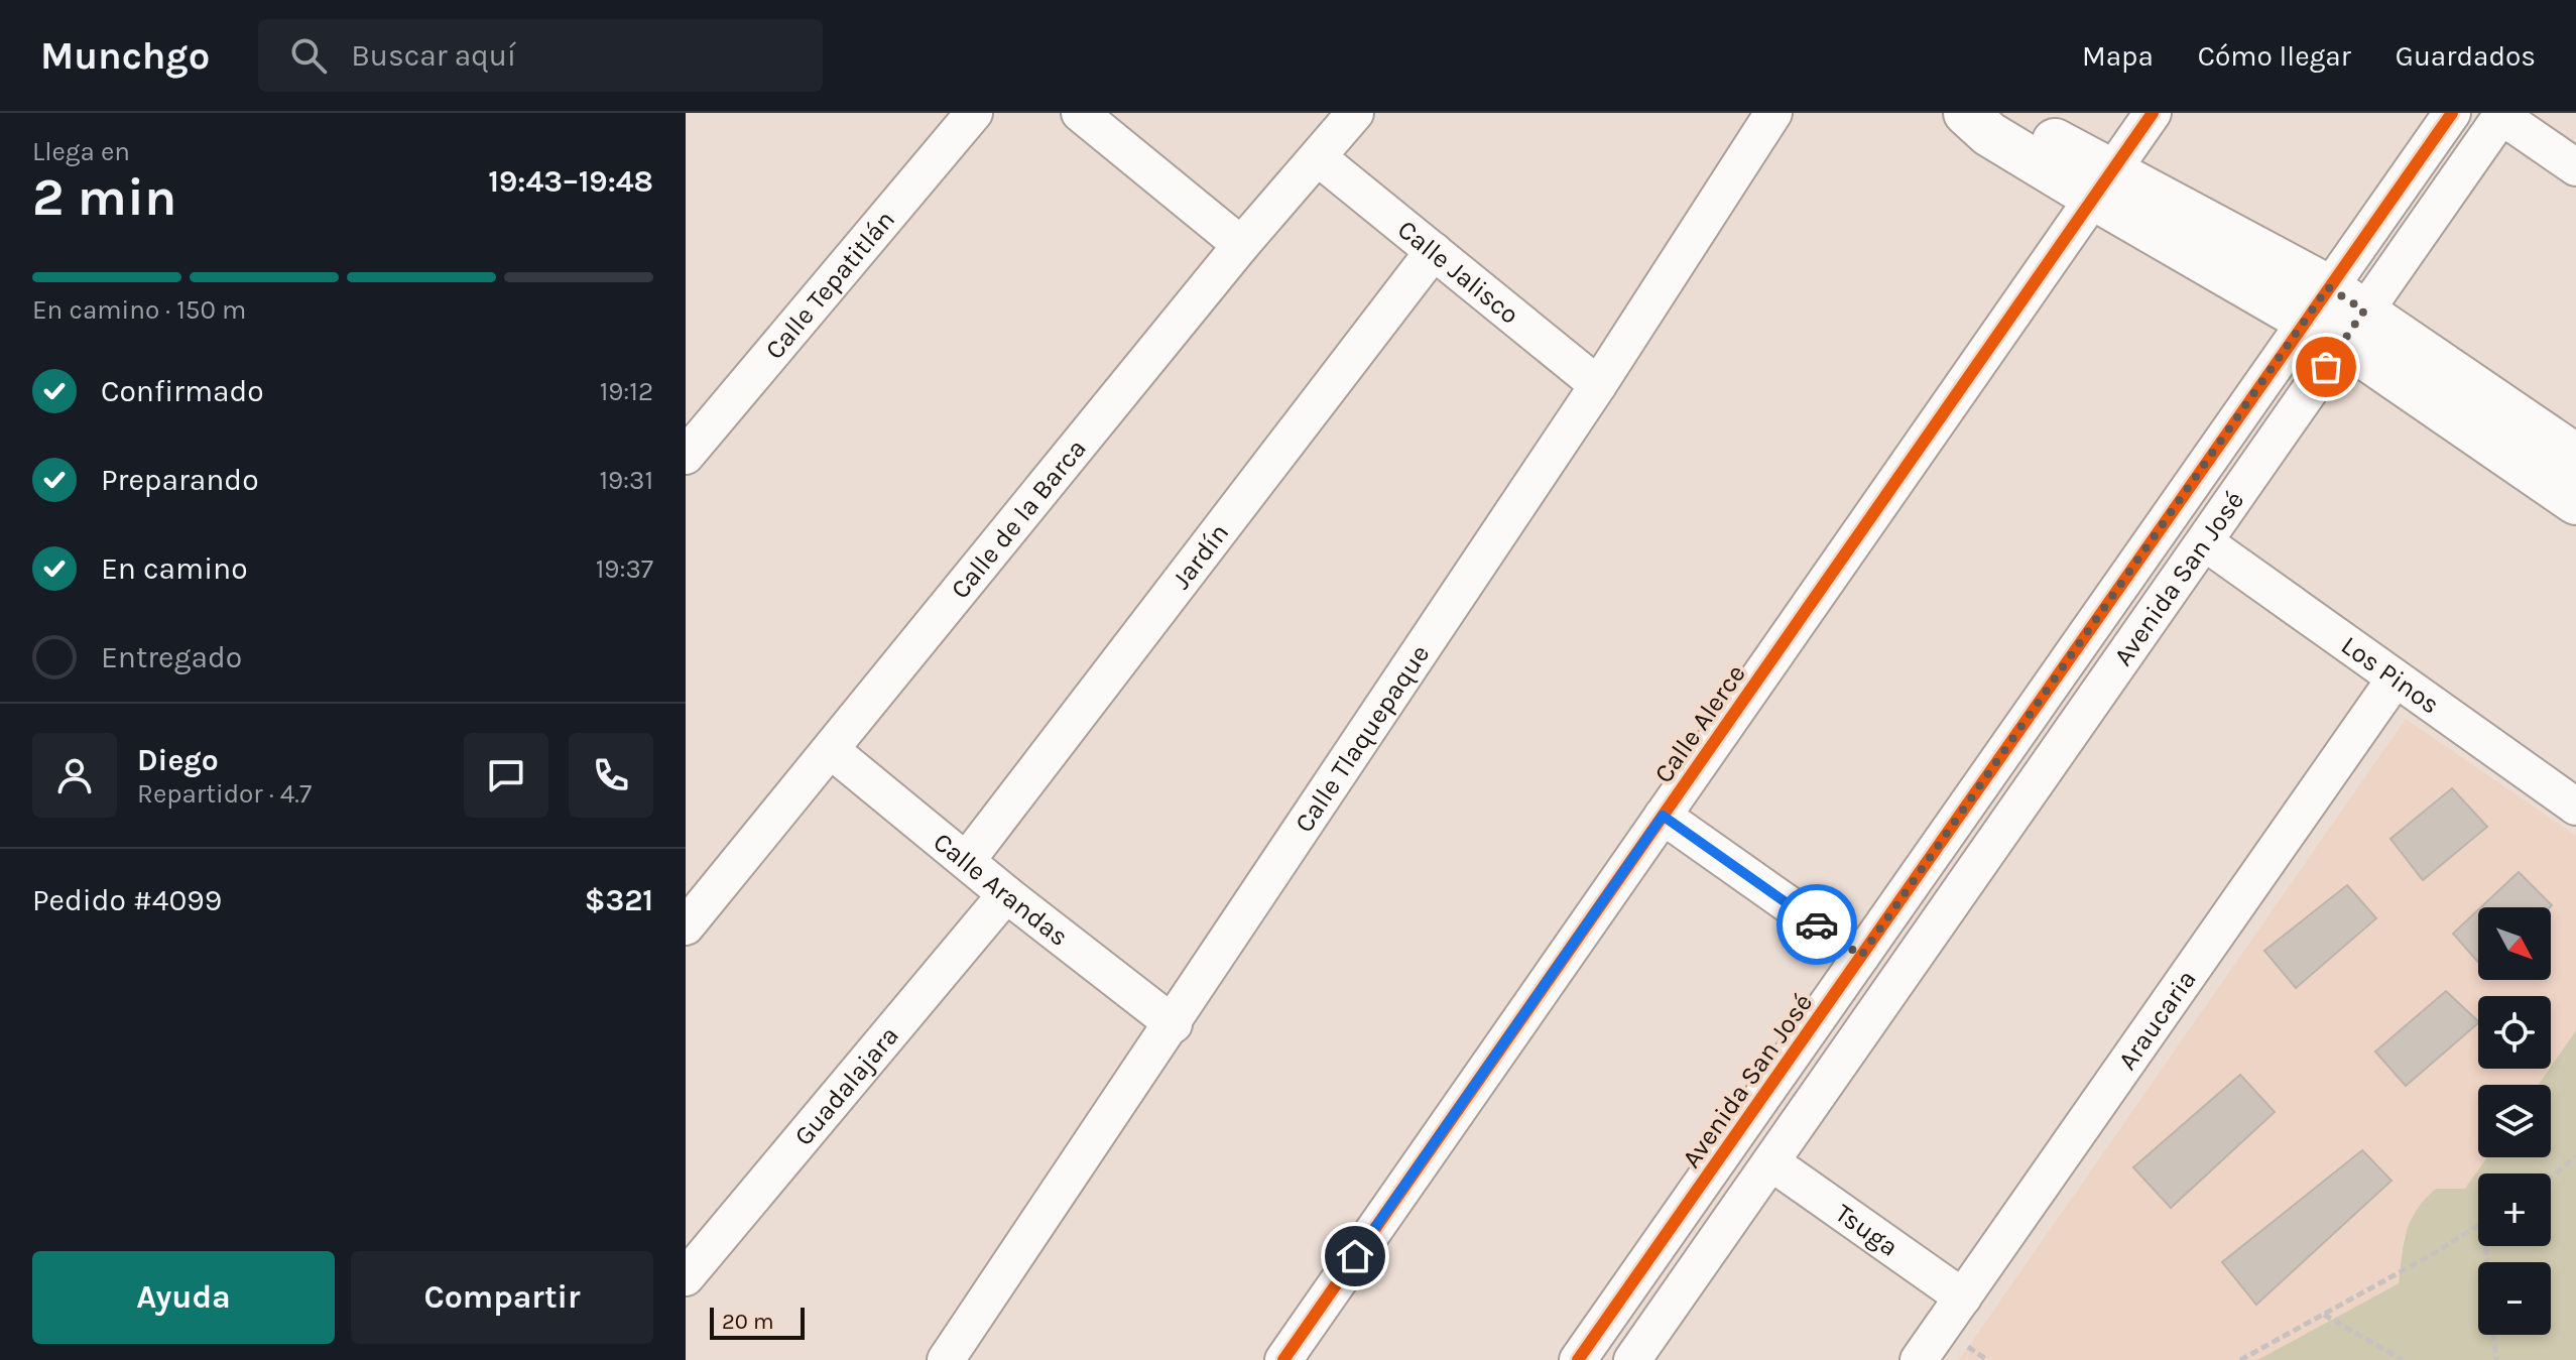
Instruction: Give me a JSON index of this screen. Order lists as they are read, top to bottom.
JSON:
{
  "streets": {
    "street": [
      "Calle Jalisco",
      "Calle Tepatitlán",
      "Calle de la Barca",
      "Jardín",
      "Avenida San José",
      "Los Pinos",
      "Calle Alerce",
      "Calle Tlaquepaque",
      "Calle Arandas",
      "Araucaria",
      "Guadalajara",
      "Tsuga"
    ]
  },
  "crossings": [
    ["Calle Jalisco", "Calle de la Barca"],
    ["Calle Jalisco", "Jardín"],
    ["Calle Jalisco", "Calle Tlaquepaque"],
    ["Calle de la Barca", "Calle Arandas"],
    ["Jardín", "Calle Arandas"],
    ["Avenida San José", "Los Pinos"],
    ["Avenida San José", "Tsuga"],
    ["Los Pinos", "Araucaria"],
    ["Calle Tlaquepaque", "Calle Arandas"],
    ["Calle Arandas", "Guadalajara"],
    ["Araucaria", "Tsuga"]
  ],
  "scale_bar": "20 m",
  "north": "bottom right",
  "page": {
    "header": "Munchgo",
    "search": "Buscar aquí",
    "nav": ["Mapa", "Cómo llegar", "Guardados"],
    "heading": ["2 min", "Llega en", "19:43–19:48"],
    "panel": [
      "Diego",
      "Repartidor · 4.7",
      "Pedido #4099",
      "$321"
    ],
    "bar": "En camino · 150 m",
    "list": [
      ["Confirmado", "19:12"],
      ["Preparando", "19:31"],
      ["En camino", "19:37"],
      "Entregado"
    ],
    "map_buttons": ["+", "−"],
    "buttons": ["Ayuda", "Compartir"],
    "scale": "20 m"
  }
}
